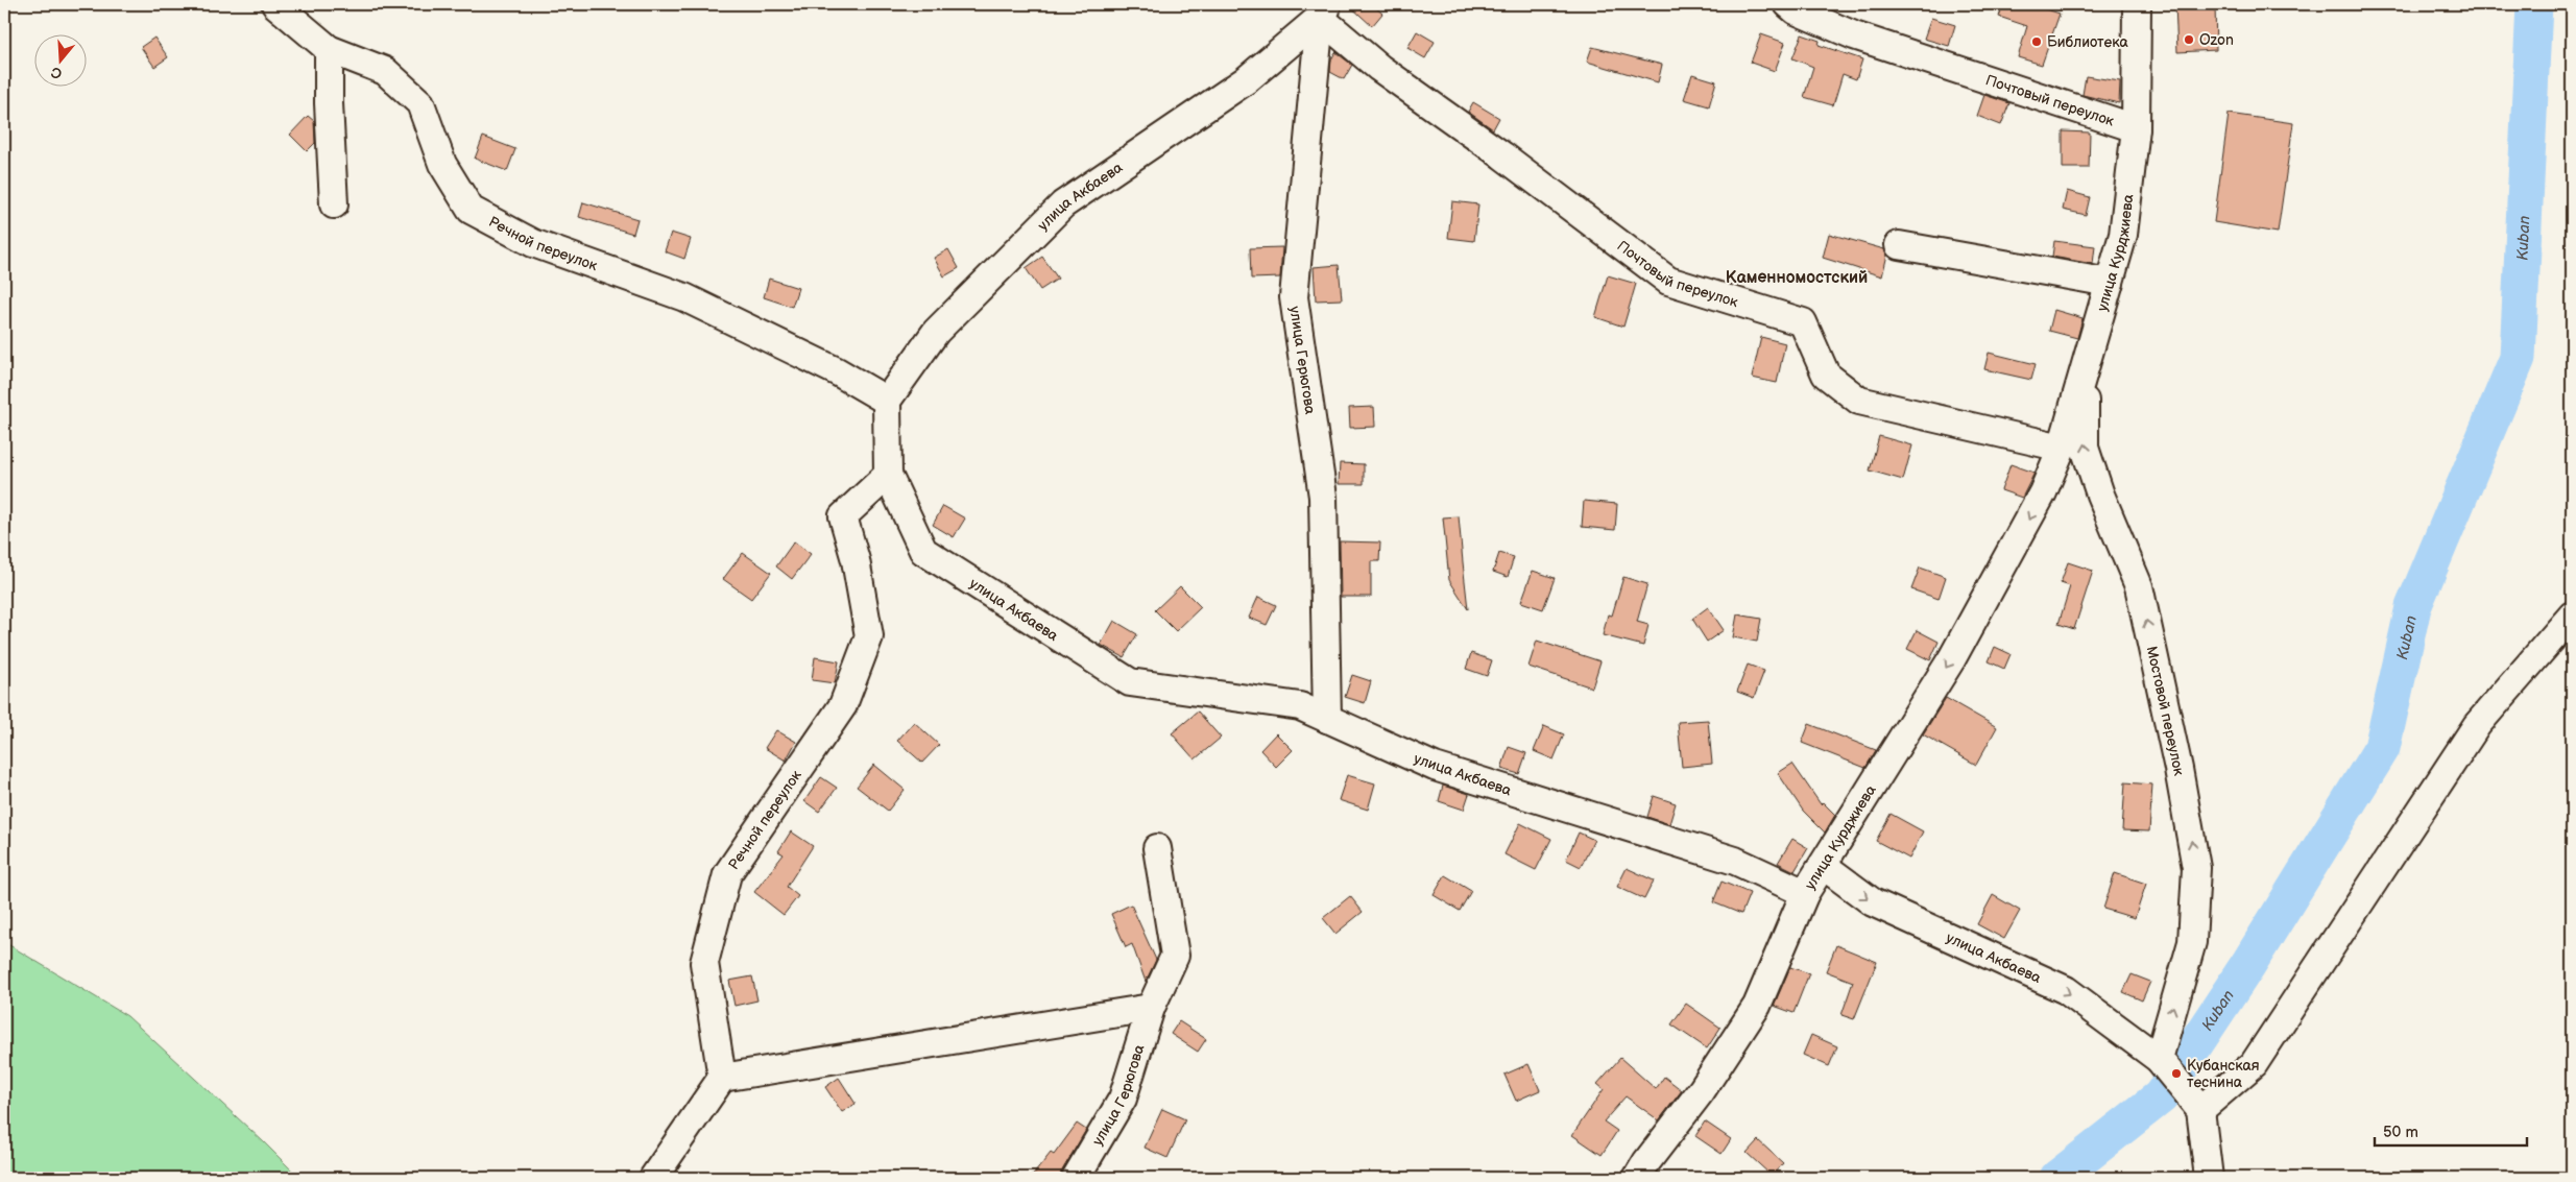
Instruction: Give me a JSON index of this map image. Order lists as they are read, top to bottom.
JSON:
{
  "streets": {
    "street": [
      "Почтовый переулок",
      "улица Акбаева",
      "Речной переулок",
      "улица Курджиева",
      "улица Герюгова",
      "Мостовой переулок"
    ]
  },
  "crossings": [
    ["Почтовый переулок", "улица Акбаева"],
    ["Почтовый переулок", "улица Курджиева"],
    ["Почтовый переулок", "улица Герюгова"],
    ["улица Акбаева", "Речной переулок"],
    ["улица Акбаева", "улица Курджиева"],
    ["улица Акбаева", "улица Герюгова"],
    ["улица Акбаева", "Мостовой переулок"],
    ["улица Курджиева", "Мостовой переулок"]
  ],
  "one_way": ["Мостовой переулок"],
  "districts": ["Каменномостский"],
  "water": ["Kuban"],
  "places": ["Ozon", "Библиотека", "Кубанская теснина"],
  "scale_bar": "50 m",
  "north": "bottom"
}
